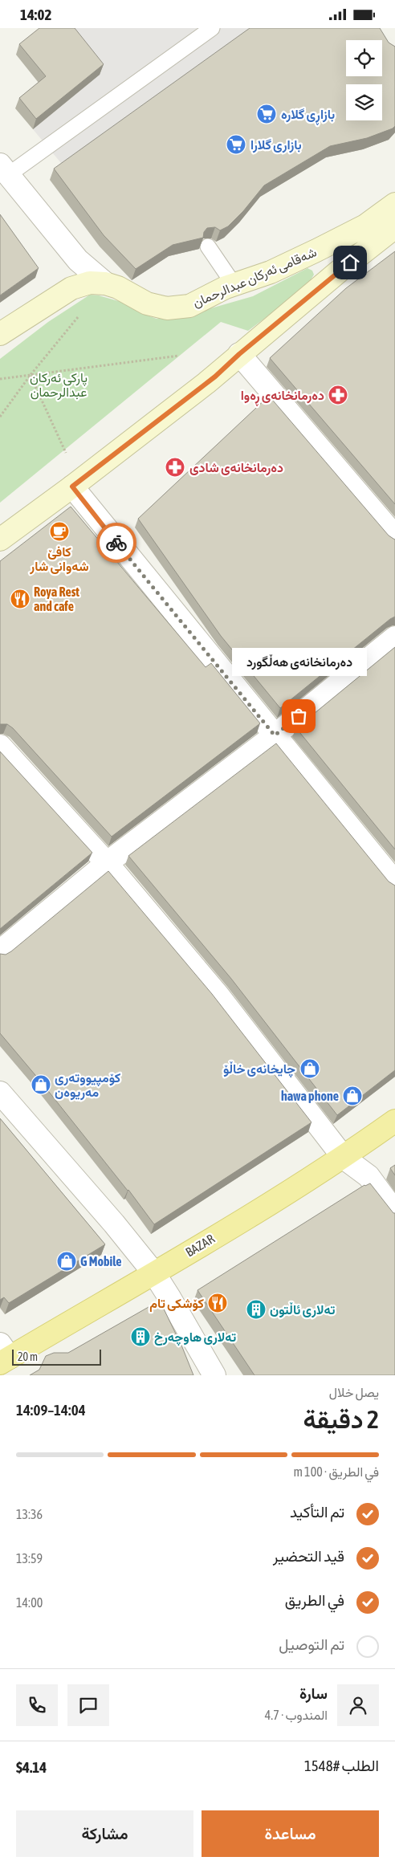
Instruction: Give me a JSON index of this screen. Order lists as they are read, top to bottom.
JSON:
{
  "streets": {
    "main road": ["BAZAR"],
    "street": ["شەقامی ئەرکان عبدالرحمان"]
  },
  "parks": ["پارکی ئەرکان عبدالرحمان"],
  "places": {
    "supermarket": ["بازاڕی گلارە", "بازاری گلارا"],
    "pharmacy": ["دەرمانخانەی ڕەوا", "دەرمانخانەی شادی"],
    "cafe": ["کافێ شەوانی شار"],
    "restaurant": ["Roya Rest and cafe", "کۆشکی تام"],
    "other": ["دەرمانخانەی هەڵگورد"],
    "shop": [
      "چایخانەی خاڵۆ",
      "کۆمپیووتەری مەریوەن",
      "hawa phone",
      "G Mobile"
    ],
    "building": ["تەلاری ئاڵتون", "تەلاری هاوچەرخ"]
  },
  "scale_bar": "20 m",
  "page": {
    "status": "14:02",
    "bubble": "دەرمانخانەی هەڵگورد",
    "scale": "20 m",
    "heading": ["2 دقيقة", "يصل خلال", "14:04–14:09"],
    "panel": [
      "سارة",
      "المندوب · 4.7",
      "الطلب #1548",
      "$4.14"
    ],
    "bar": "في الطريق · 100 m",
    "list": [
      ["تم التأكيد", "13:36"],
      ["قيد التحضير", "13:59"],
      ["في الطريق", "14:00"],
      "تم التوصيل"
    ],
    "buttons": ["مساعدة", "مشاركة"]
  }
}
